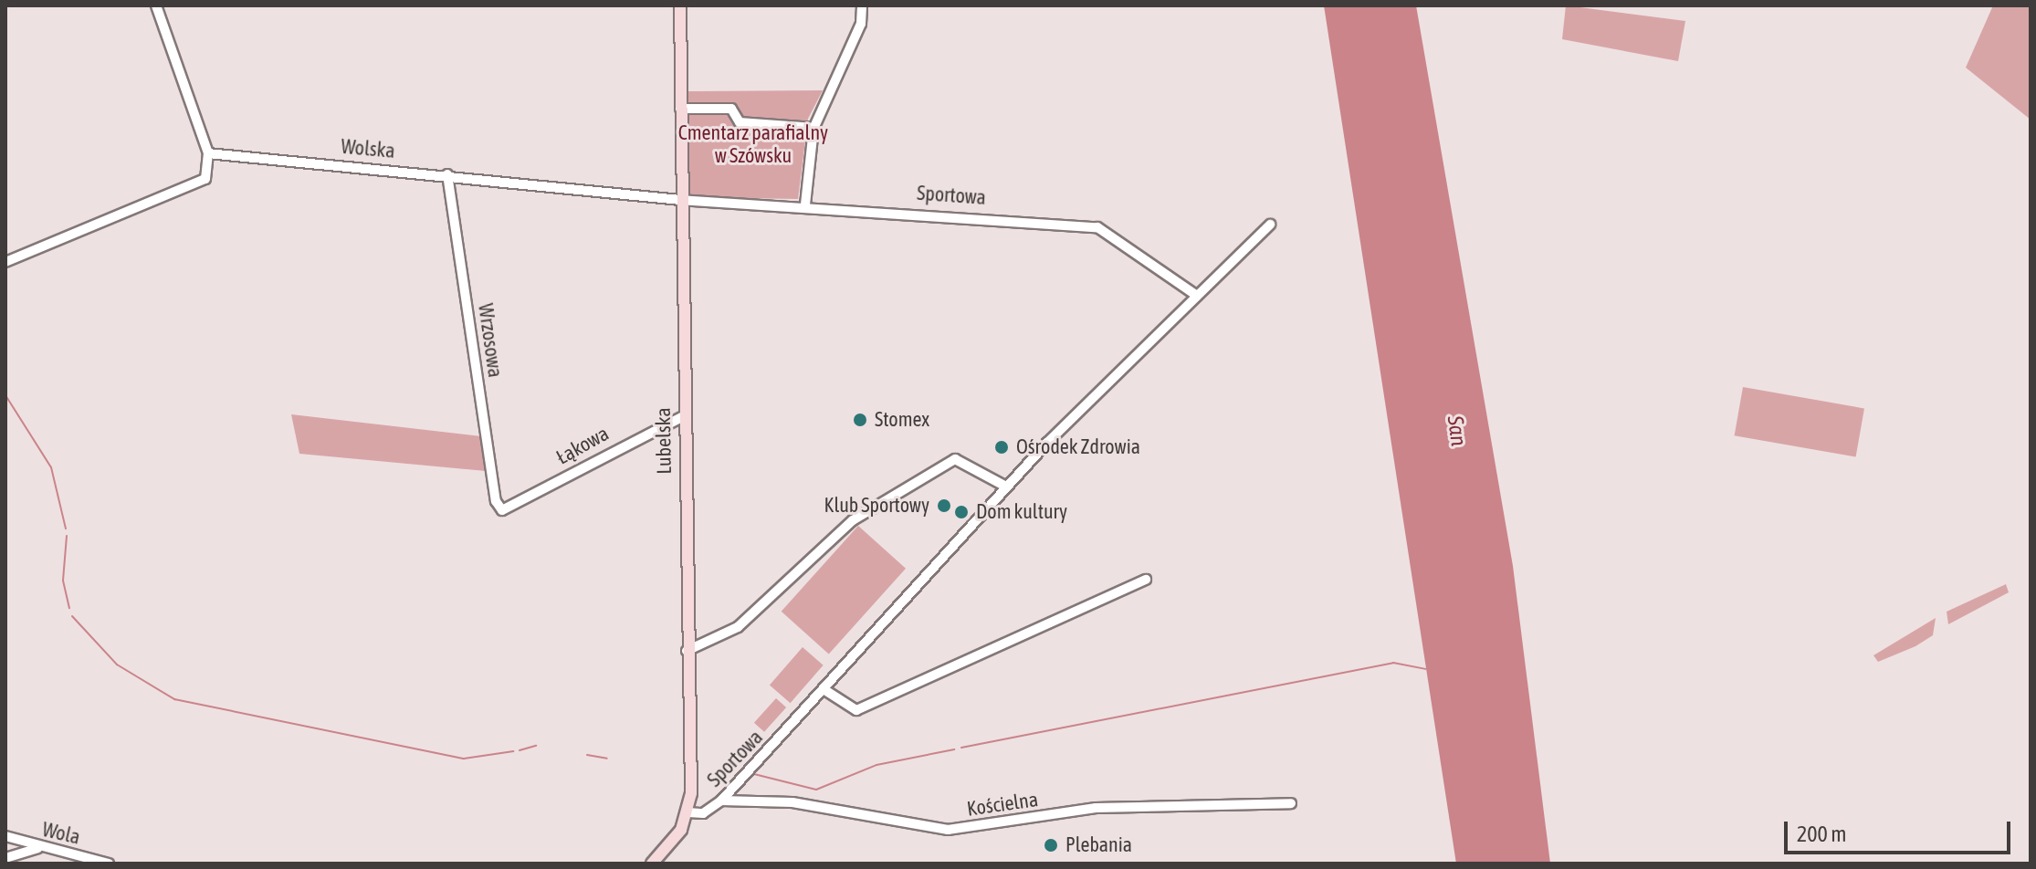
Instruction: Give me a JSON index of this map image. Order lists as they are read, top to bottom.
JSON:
{
  "streets": {
    "main road": ["Lubelska"],
    "street": [
      "Wolska",
      "Sportowa",
      "Wrzosowa",
      "Łąkowa",
      "Kościelna",
      "Wola"
    ]
  },
  "crossings": [
    ["Wolska", "Sportowa"],
    ["Wolska", "Wrzosowa"],
    ["Wolska", "Lubelska"],
    ["Sportowa", "Lubelska"],
    ["Sportowa", "Kościelna"],
    ["Wrzosowa", "Łąkowa"],
    ["Lubelska", "Łąkowa"]
  ],
  "water": ["San"],
  "parks": ["Cmentarz parafialny w Szówsku"],
  "places": [
    "Stomex",
    "Ośrodek Zdrowia",
    "Klub Sportowy",
    "Dom kultury",
    "Plebania"
  ],
  "scale_bar": "200 m"
}
